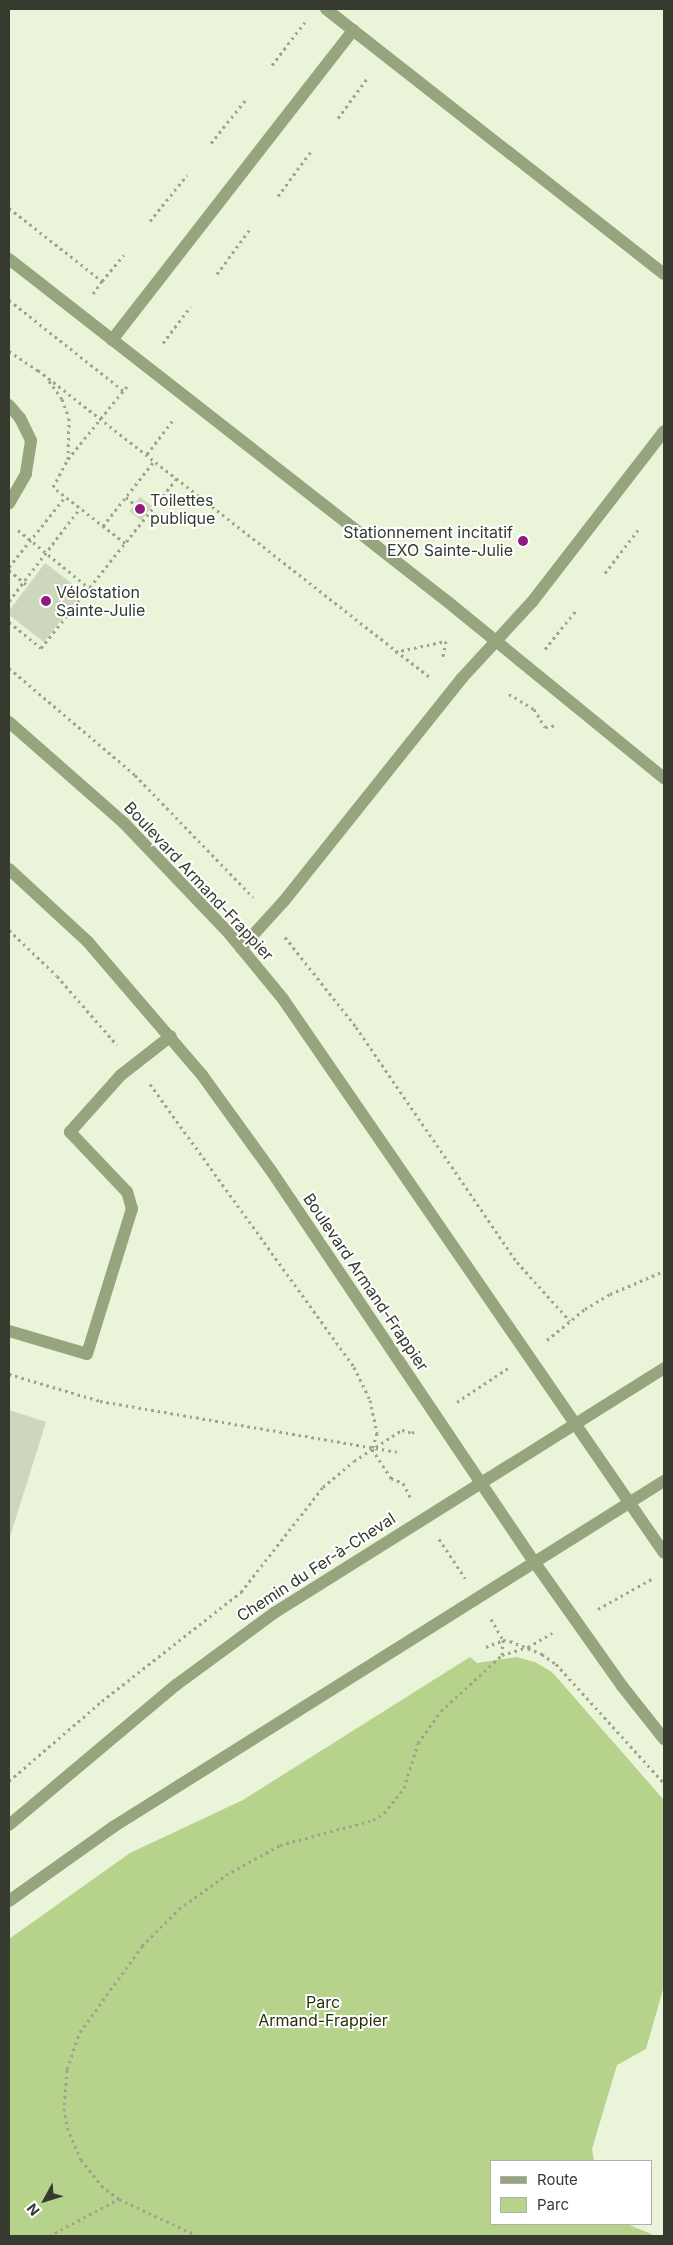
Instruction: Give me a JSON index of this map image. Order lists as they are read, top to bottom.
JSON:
{
  "streets": {
    "street": ["Boulevard Armand-Frappier", "Chemin du Fer-à-Cheval"]
  },
  "crossings": [
    ["Boulevard Armand-Frappier", "Chemin du Fer-à-Cheval"]
  ],
  "parks": ["Parc Armand-Frappier"],
  "places": ["Toilettes publique", "Stationnement incitatif EXO Sainte-Julie", "Vélostation Sainte-Julie"],
  "legend": ["Route", "Parc"],
  "north": "bottom left"
}
